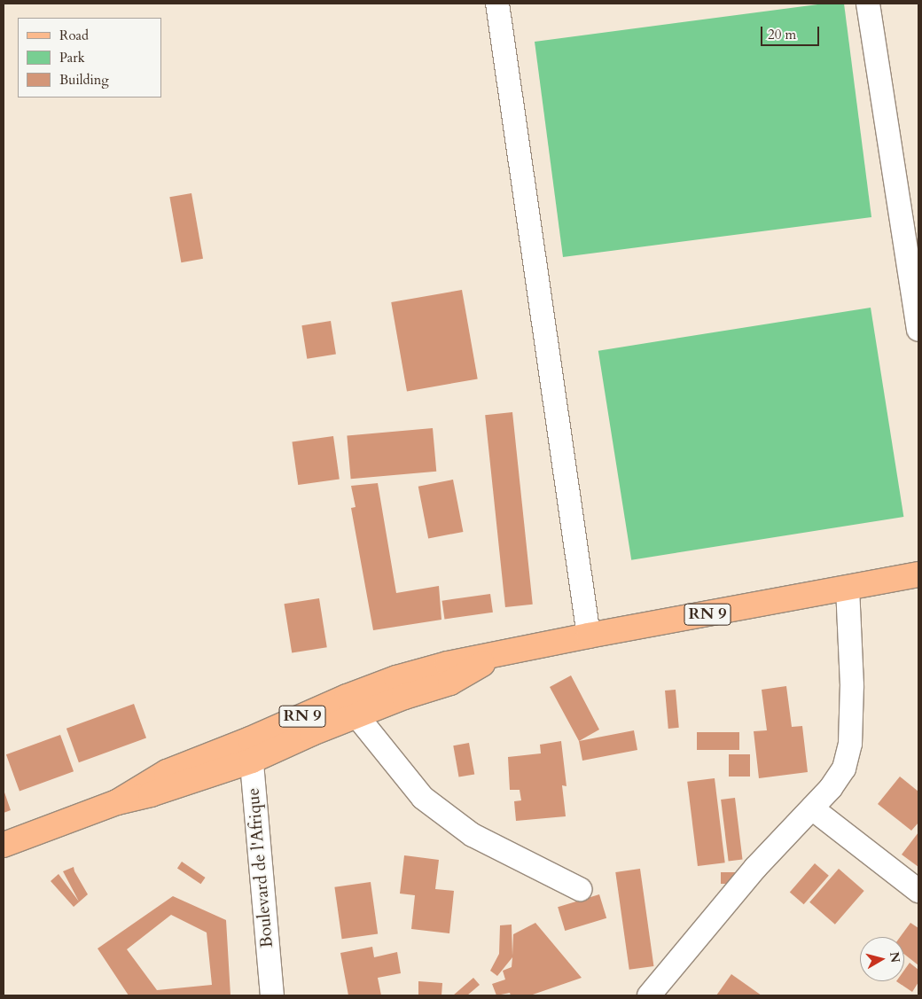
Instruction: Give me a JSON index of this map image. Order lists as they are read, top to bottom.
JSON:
{
  "streets": {
    "main road": ["RN 9"],
    "street": ["Boulevard de l'Afrique"]
  },
  "crossings": [
    ["RN 9", "Boulevard de l'Afrique"]
  ],
  "legend": ["Road", "Park", "Building"],
  "scale_bar": "20 m",
  "north": "right"
}
